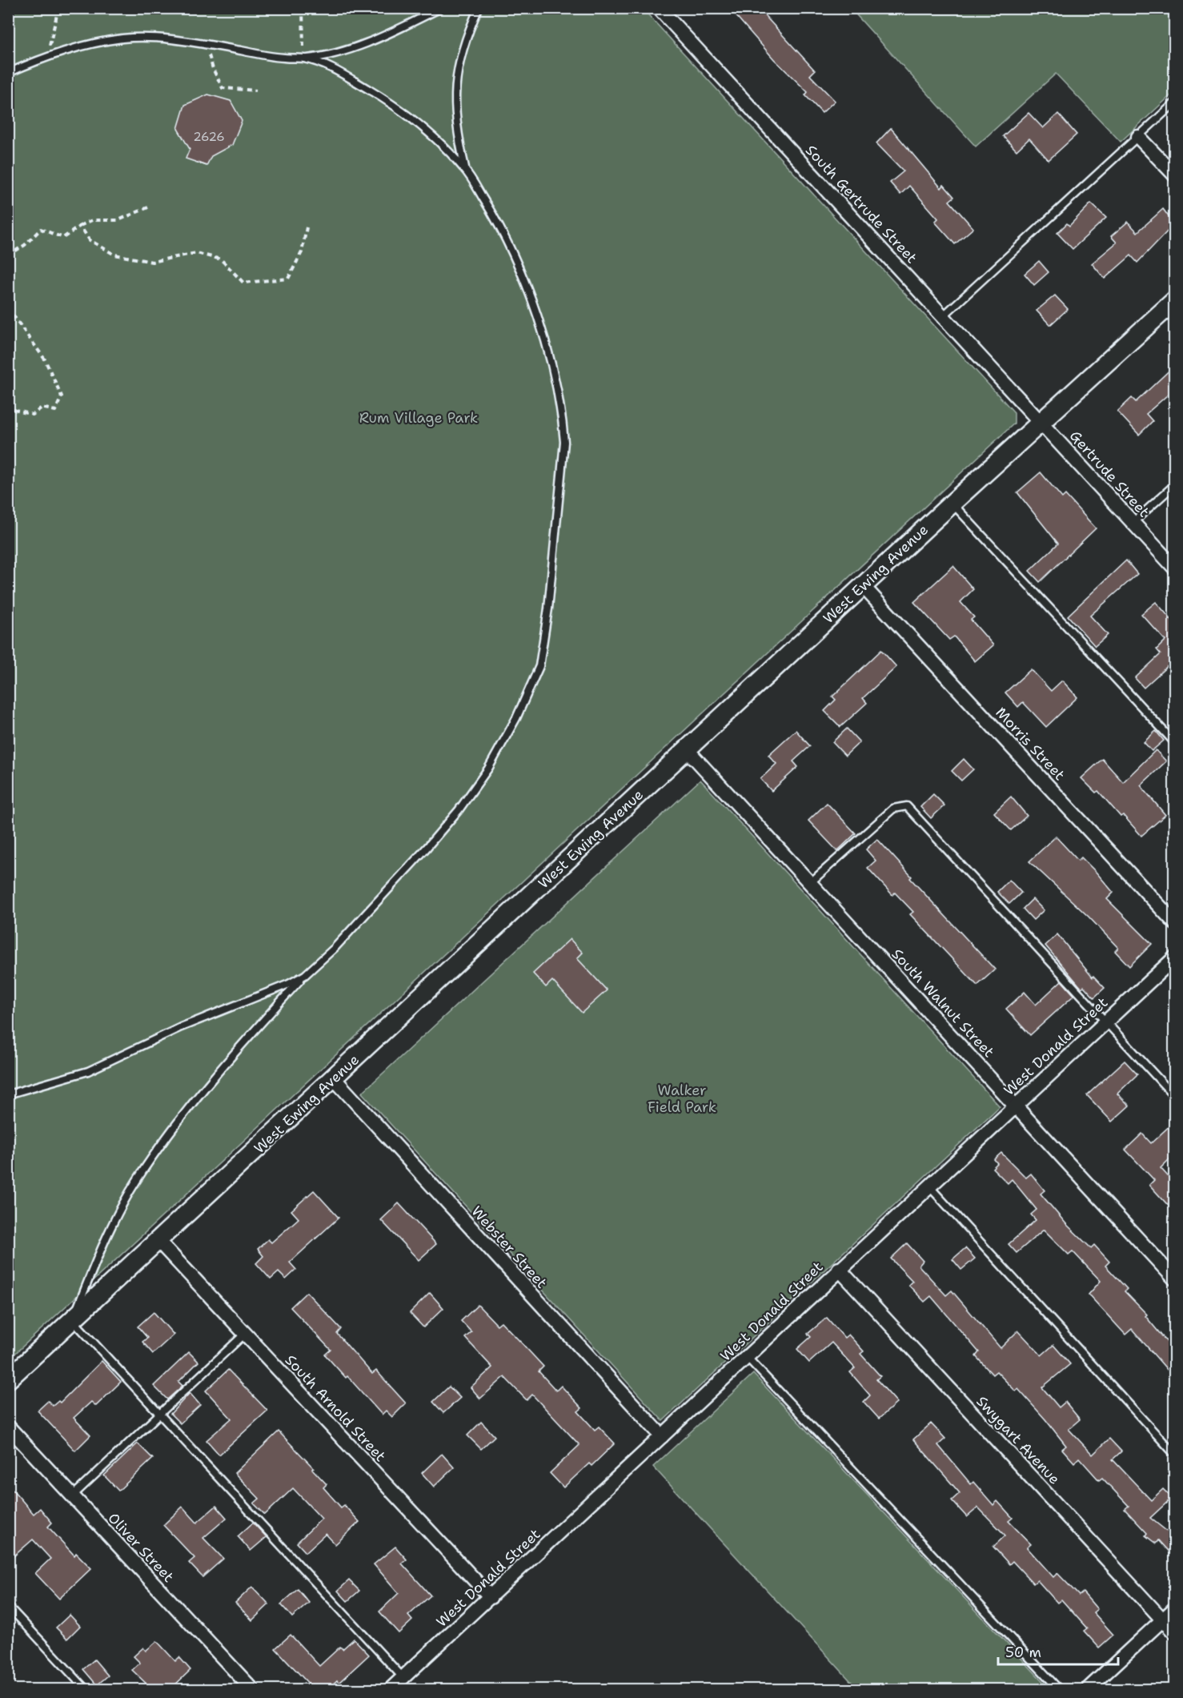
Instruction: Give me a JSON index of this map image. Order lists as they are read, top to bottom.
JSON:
{
  "streets": {
    "street": [
      "South Gertrude Street",
      "Gertrude Street",
      "West Ewing Avenue",
      "Morris Street",
      "South Walnut Street",
      "West Donald Street",
      "Webster Street",
      "South Arnold Street",
      "Swygart Avenue",
      "Oliver Street"
    ]
  },
  "crossings": [
    ["South Gertrude Street", "Gertrude Street"],
    ["South Gertrude Street", "West Ewing Avenue"],
    ["Gertrude Street", "West Ewing Avenue"],
    ["West Ewing Avenue", "Morris Street"],
    ["West Ewing Avenue", "South Walnut Street"],
    ["West Ewing Avenue", "Webster Street"],
    ["West Ewing Avenue", "South Arnold Street"],
    ["South Walnut Street", "West Donald Street"],
    ["West Donald Street", "Webster Street"],
    ["West Donald Street", "South Arnold Street"],
    ["West Donald Street", "Swygart Avenue"]
  ],
  "parks": ["Rum Village Park", "Walker Field Park"],
  "house_numbers": ["2626"],
  "scale_bar": "50 m"
}
